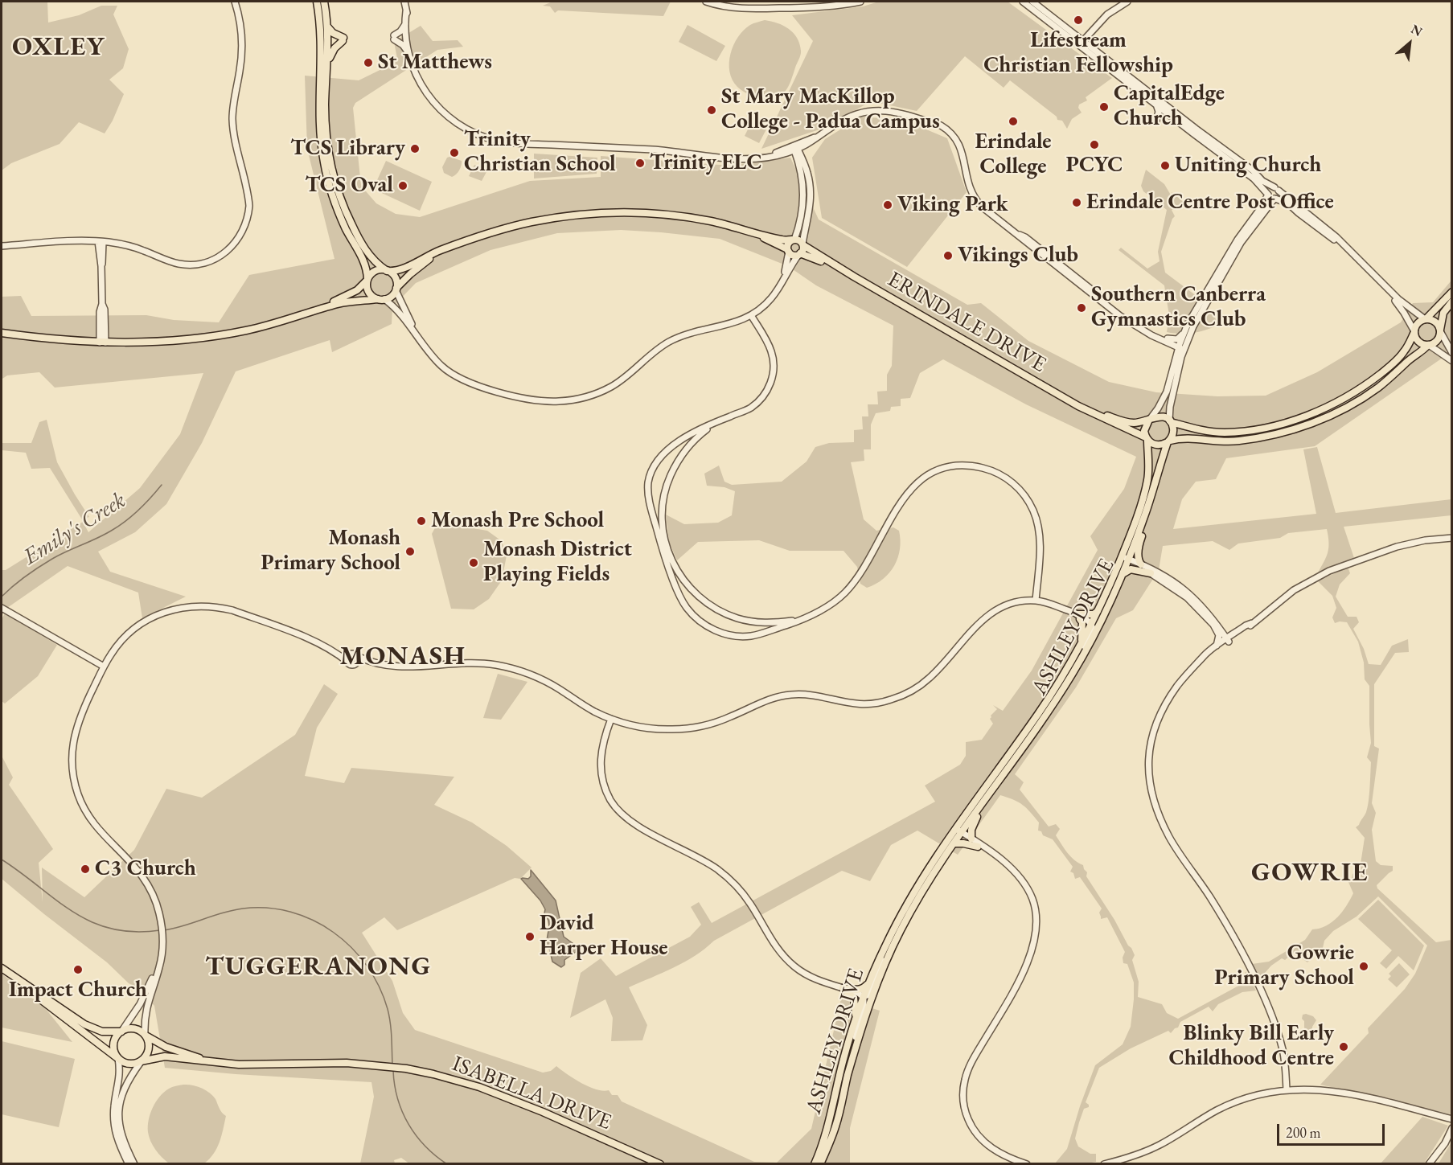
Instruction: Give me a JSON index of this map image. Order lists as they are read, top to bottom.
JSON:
{
  "streets": {
    "main road": ["ERINDALE DRIVE", "ASHLEY DRIVE", "ISABELLA DRIVE"]
  },
  "crossings": [
    ["ERINDALE DRIVE", "ASHLEY DRIVE"]
  ],
  "districts": [
    "OXLEY",
    "MONASH",
    "GOWRIE",
    "TUGGERANONG"
  ],
  "water": ["Emily's Creek"],
  "places": [
    "Lifestream Christian Fellowship",
    "St Matthews",
    "CapitalEdge Church",
    "St Mary MacKillop College - Padua Campus",
    "Erindale College",
    "PCYC",
    "TCS Library",
    "Trinity Christian School",
    "Trinity ELC",
    "Uniting Church",
    "TCS Oval",
    "Erindale Centre Post Office",
    "Viking Park",
    "Vikings Club",
    "Southern Canberra Gymnastics Club",
    "Monash Pre School",
    "Monash Primary School",
    "Monash District Playing Fields",
    "C3 Church",
    "David Harper House",
    "Gowrie Primary School",
    "Impact Church",
    "Blinky Bill Early Childhood Centre"
  ],
  "scale_bar": "200 m",
  "north": "top right"
}
